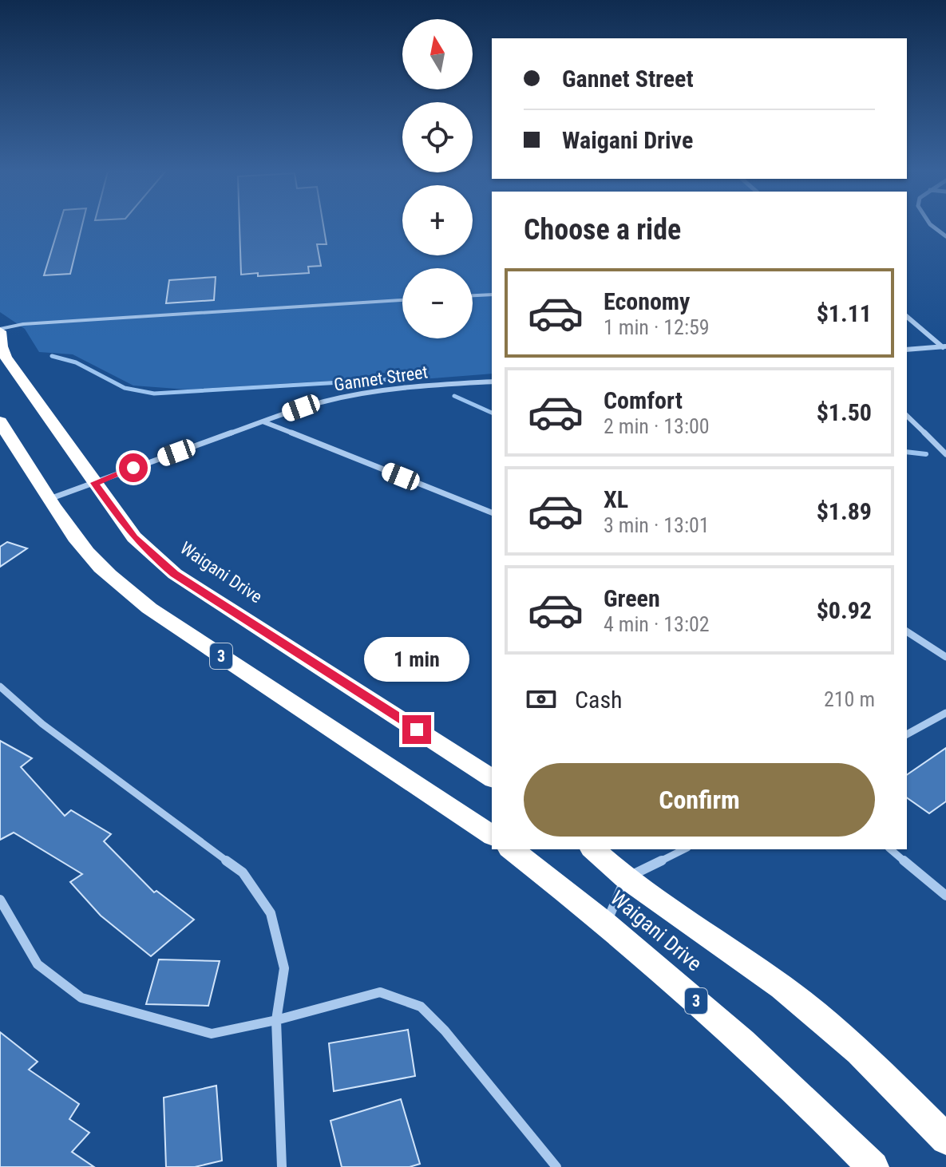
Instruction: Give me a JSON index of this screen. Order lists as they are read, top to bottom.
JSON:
{
  "streets": {
    "highway": ["Waigani Drive", "3"],
    "street": ["Gannet Street"]
  },
  "crossings": [
    ["Gannet Street", "Waigani Drive"],
    ["Gannet Street", "3"]
  ],
  "north": "top",
  "page": {
    "map_buttons": ["+", "−"],
    "banner": ["Gannet Street", "Waigani Drive"],
    "heading": "Choose a ride",
    "list": [
      {
        "name": "Economy",
        "note": "1 min · 12:59",
        "value": "$1.11"
      },
      {
        "name": "Comfort",
        "note": "2 min · 13:00",
        "value": "$1.50"
      },
      {
        "name": "XL",
        "note": "3 min · 13:01",
        "value": "$1.89"
      },
      {
        "name": "Green",
        "note": "4 min · 13:02",
        "value": "$0.92"
      }
    ],
    "bubble": "1 min",
    "pay": ["Cash", "210 m"],
    "buttons": "Confirm"
  }
}
